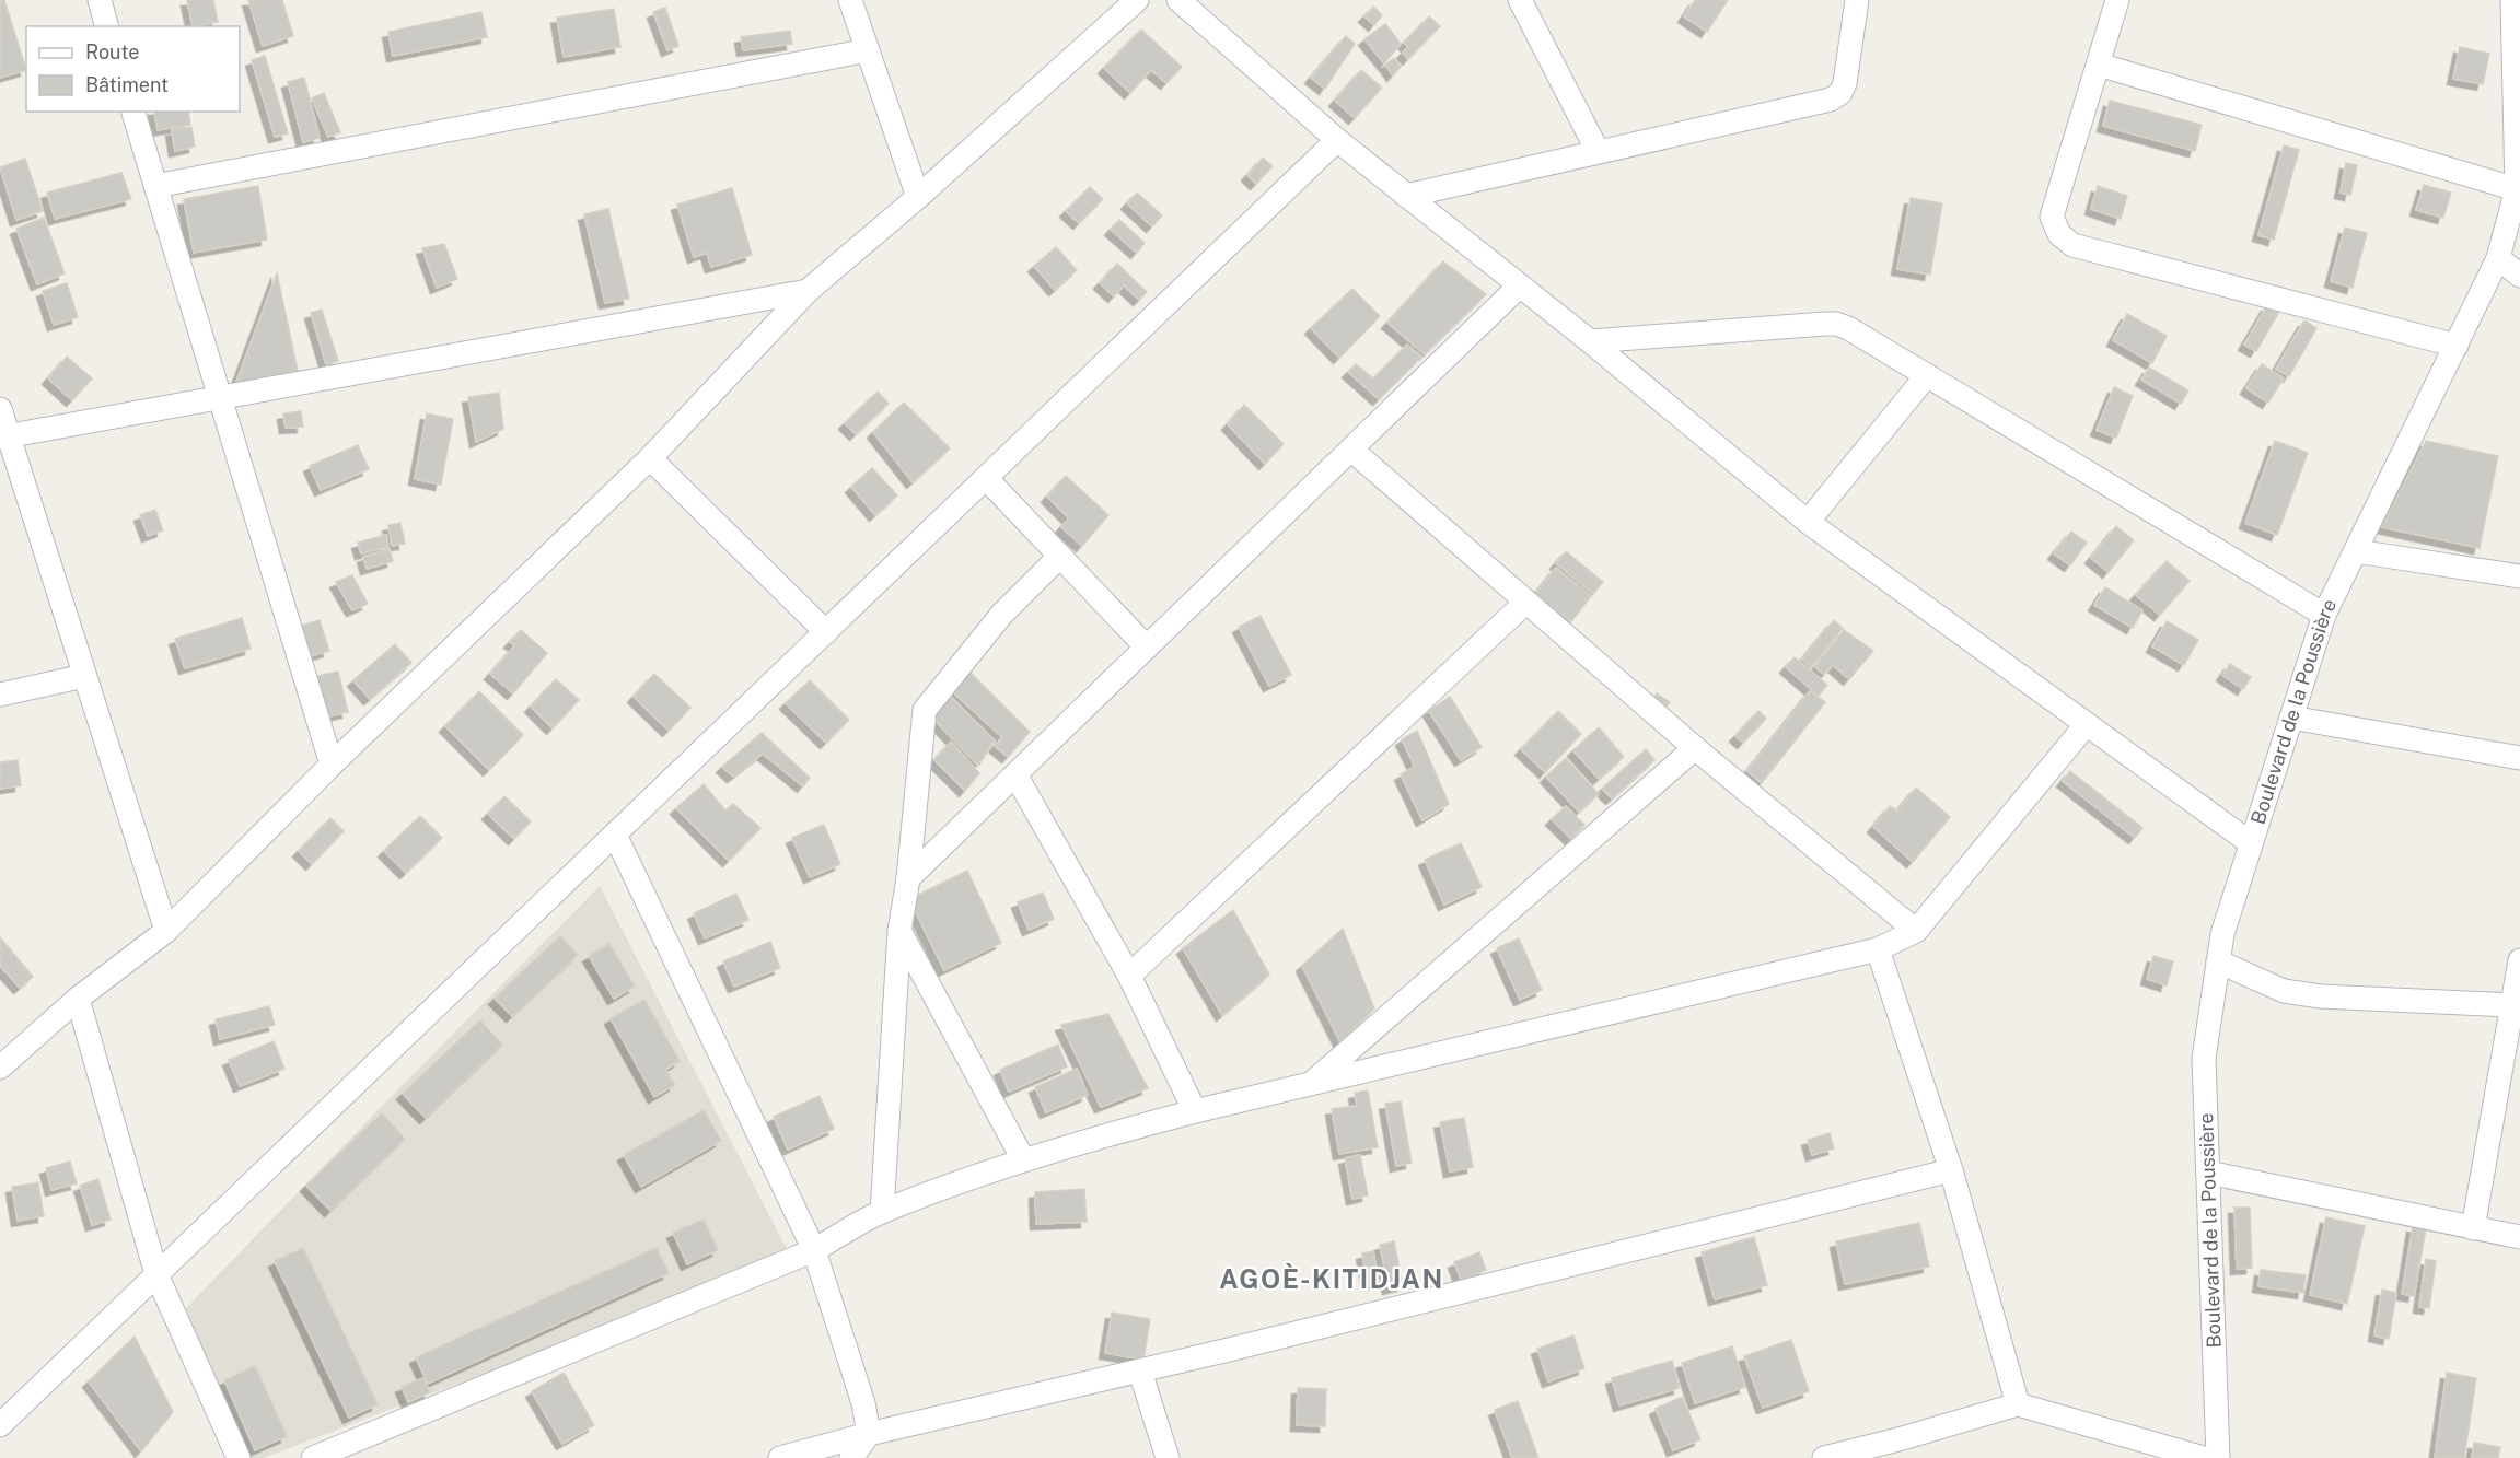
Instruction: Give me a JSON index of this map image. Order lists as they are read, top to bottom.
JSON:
{
  "streets": {
    "street": ["Boulevard de la Poussière"]
  },
  "districts": ["AGOÈ-KITIDJAN"],
  "legend": ["Route", "Bâtiment"]
}
